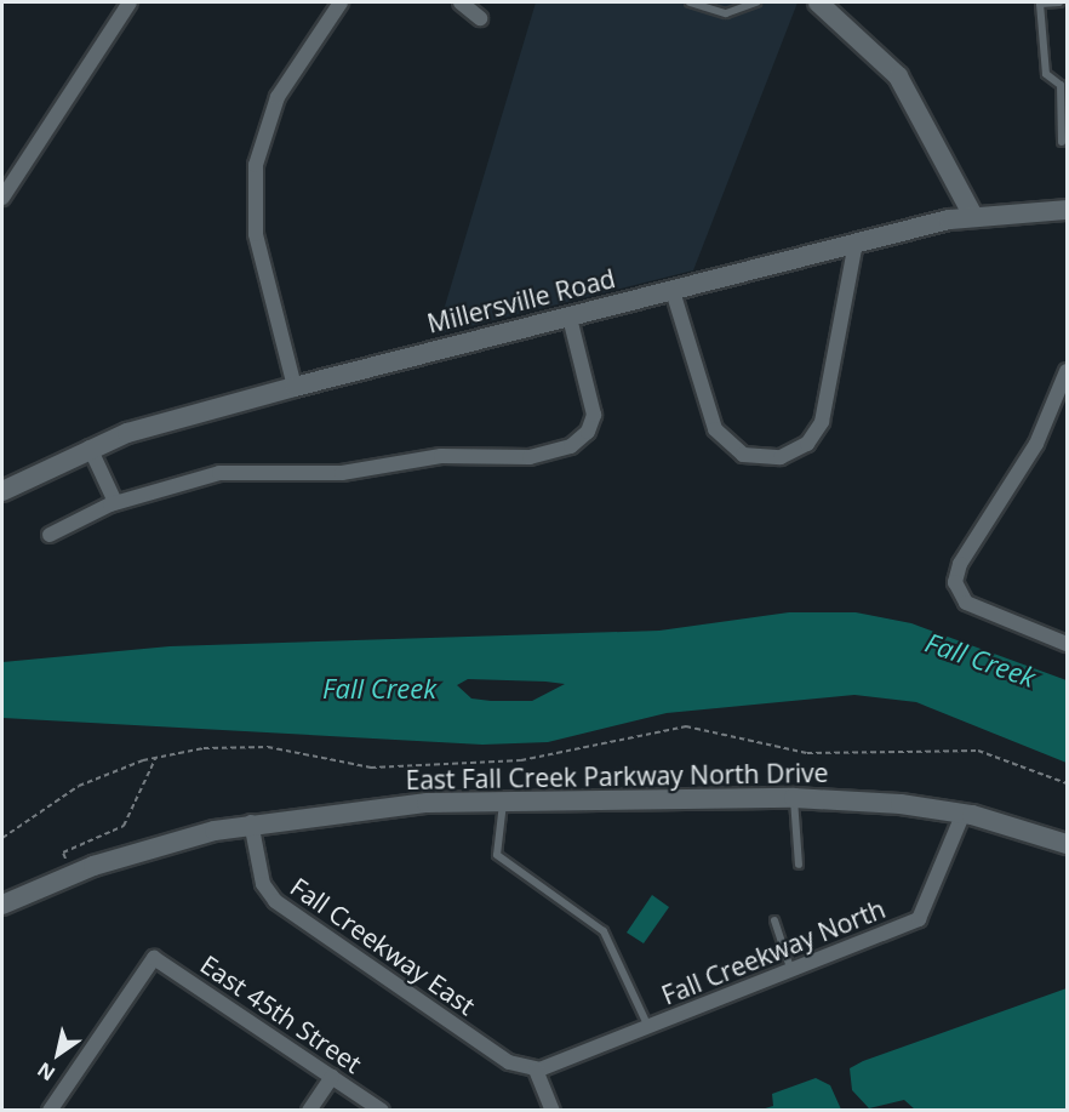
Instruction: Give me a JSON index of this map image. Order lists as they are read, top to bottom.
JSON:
{
  "streets": {
    "street": [
      "Millersville Road",
      "East Fall Creek Parkway North Drive",
      "Fall Creekway East",
      "Fall Creekway North",
      "East 45th Street"
    ]
  },
  "crossings": [
    ["East Fall Creek Parkway North Drive", "Fall Creekway East"],
    ["East Fall Creek Parkway North Drive", "Fall Creekway North"],
    ["Fall Creekway East", "Fall Creekway North"]
  ],
  "water": ["Fall Creek"],
  "north": "bottom left"
}
